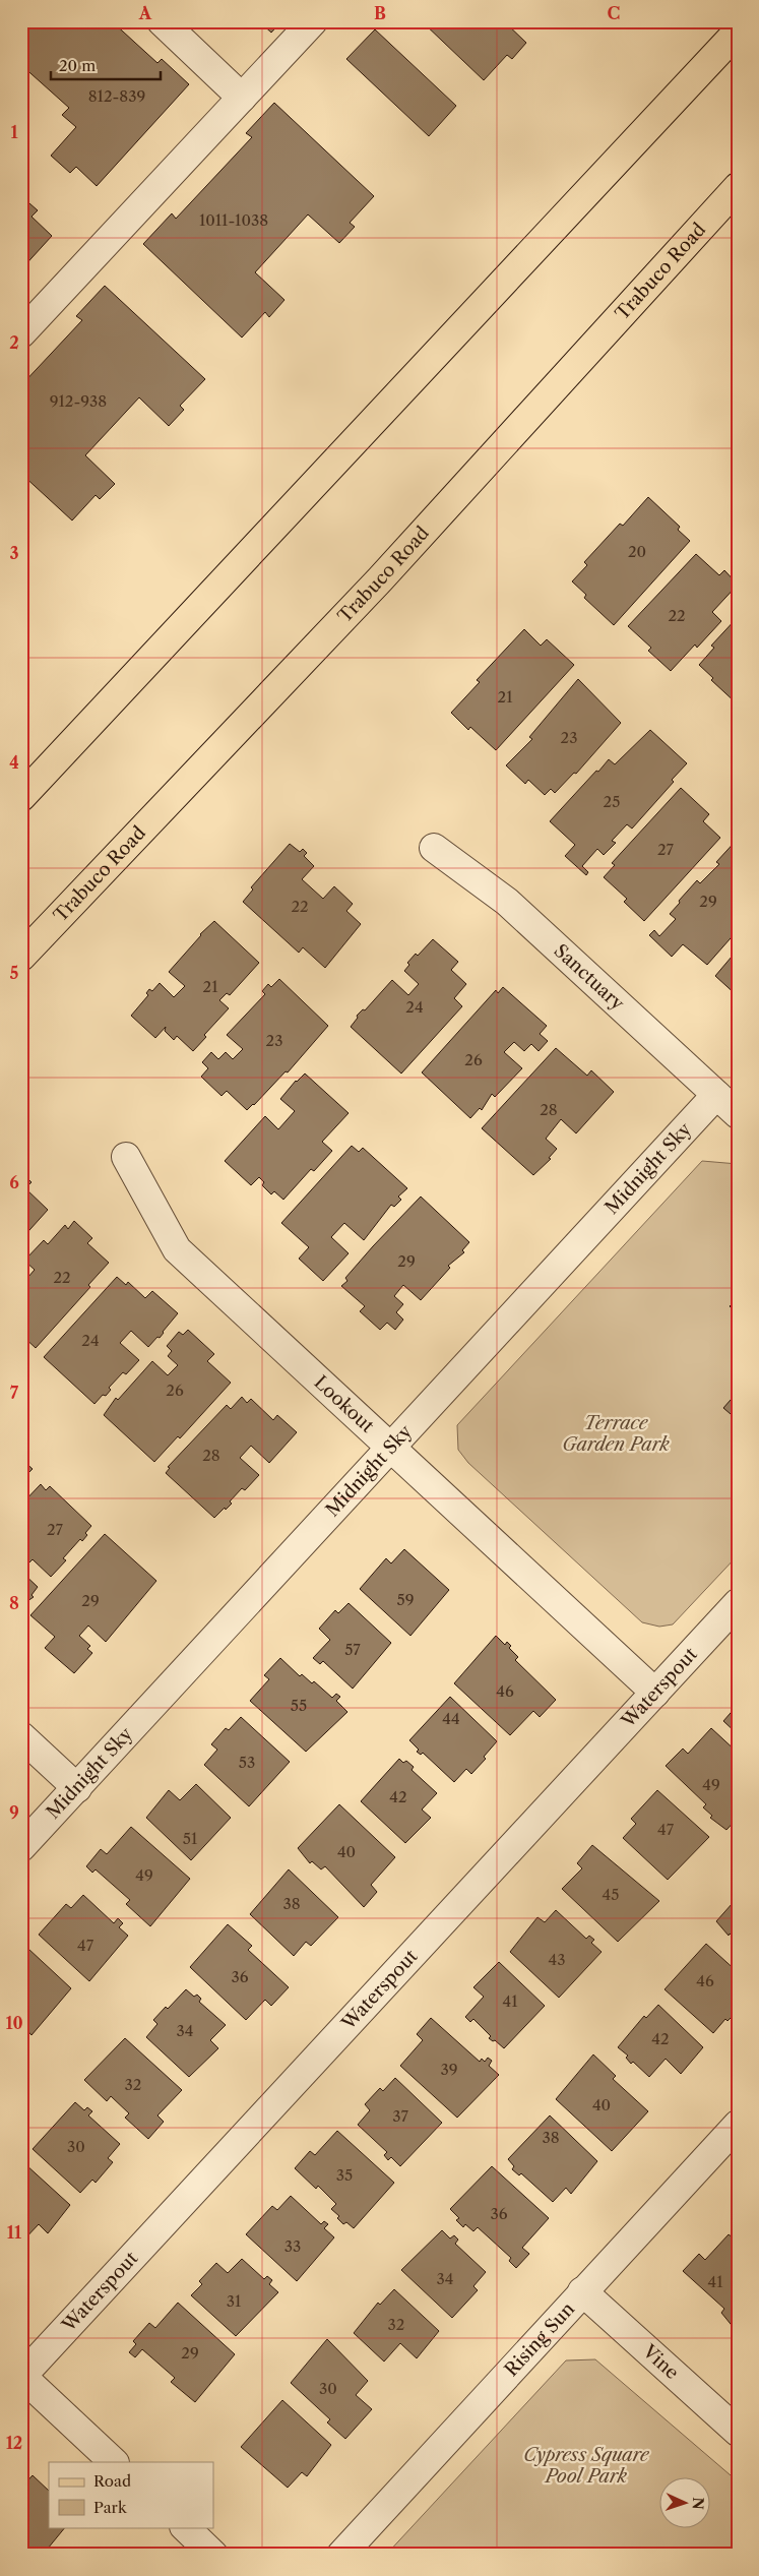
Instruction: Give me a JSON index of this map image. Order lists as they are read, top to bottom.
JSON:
{
  "streets": {
    "main road": ["Trabuco Road"],
    "street": [
      "Sanctuary",
      "Midnight Sky",
      "Lookout",
      "Waterspout",
      "Rising Sun",
      "Vine"
    ]
  },
  "crossings": [
    ["Sanctuary", "Midnight Sky"],
    ["Midnight Sky", "Lookout"],
    ["Lookout", "Waterspout"],
    ["Rising Sun", "Vine"]
  ],
  "parks": ["Terrace Garden Park", "Cypress Square Pool Park"],
  "house_numbers": [
    "812-839",
    "1011-1038",
    "912-938",
    "20",
    "22",
    "21",
    "23",
    "25",
    "27",
    "29",
    "22",
    "21",
    "24",
    "23",
    "26",
    "28",
    "29",
    "22",
    "24",
    "26",
    "28",
    "27",
    "59",
    "29",
    "57",
    "46",
    "55",
    "44",
    "53",
    "49",
    "42",
    "47",
    "51",
    "40",
    "49",
    "45",
    "38",
    "47",
    "43",
    "36",
    "46",
    "41",
    "34",
    "42",
    "39",
    "32",
    "40",
    "37",
    "38",
    "30",
    "35",
    "36",
    "33",
    "34",
    "41",
    "31",
    "32",
    "29",
    "30"
  ],
  "legend": ["Road", "Park"],
  "scale_bar": "20 m",
  "north": "right",
  "grid": {
    "columns": ["A", "B", "C"],
    "rows": [
      "1",
      "2",
      "3",
      "4",
      "5",
      "6",
      "7",
      "8",
      "9",
      "10",
      "11",
      "12"
    ]
  }
}
